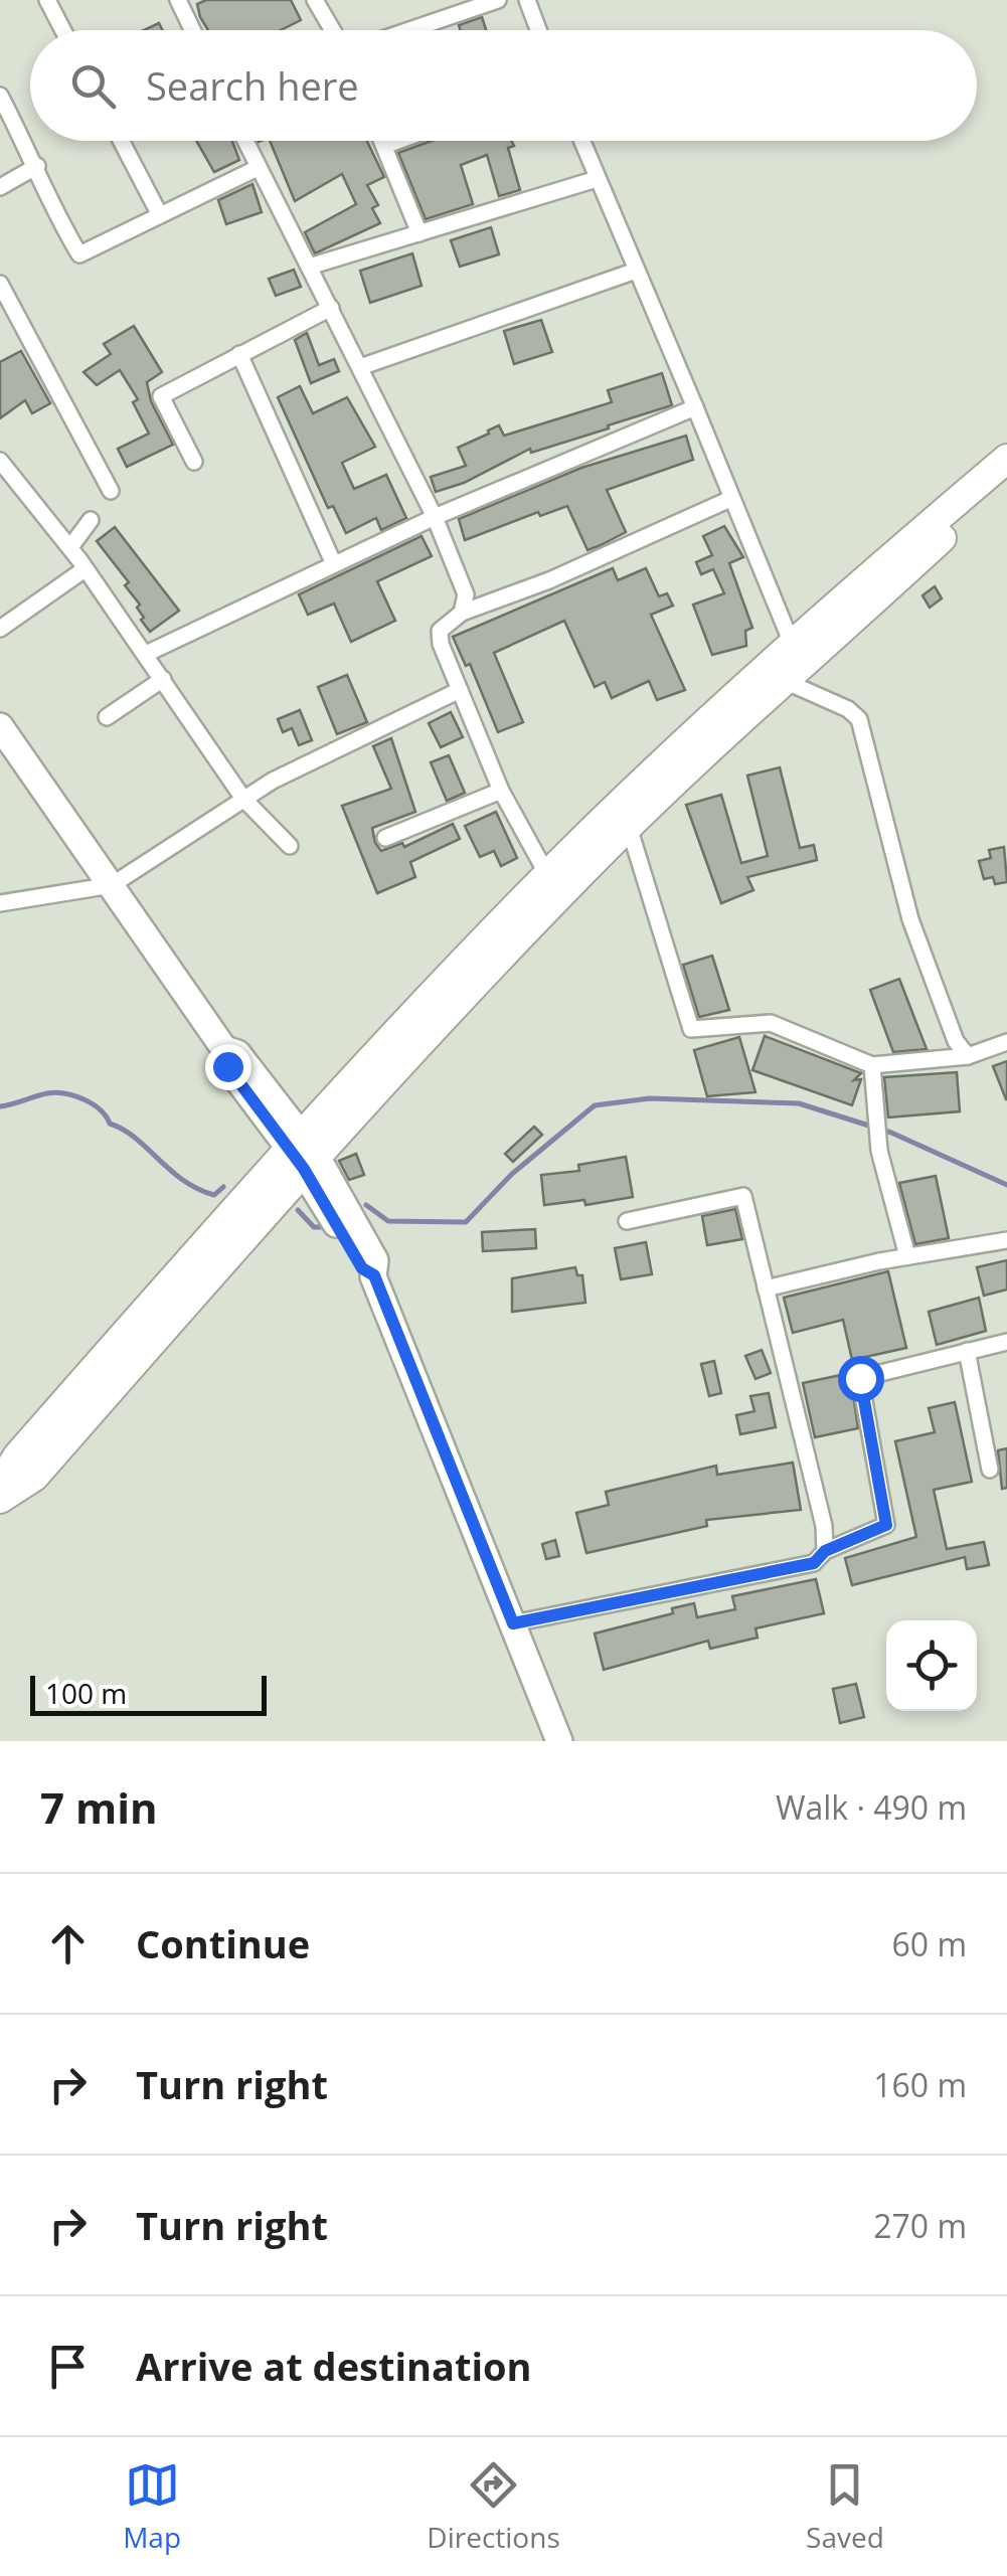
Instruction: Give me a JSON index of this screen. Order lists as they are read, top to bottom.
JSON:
{
  "scale_bar": "100 m",
  "page": {
    "search": "Search here",
    "scale": "100 m",
    "heading": ["7 min", "Walk · 490 m"],
    "list": [
      ["Continue", "60 m"],
      ["Turn right", "160 m"],
      ["Turn right", "270 m"],
      "Arrive at destination"
    ],
    "nav": ["Map", "Directions", "Saved"]
  }
}
